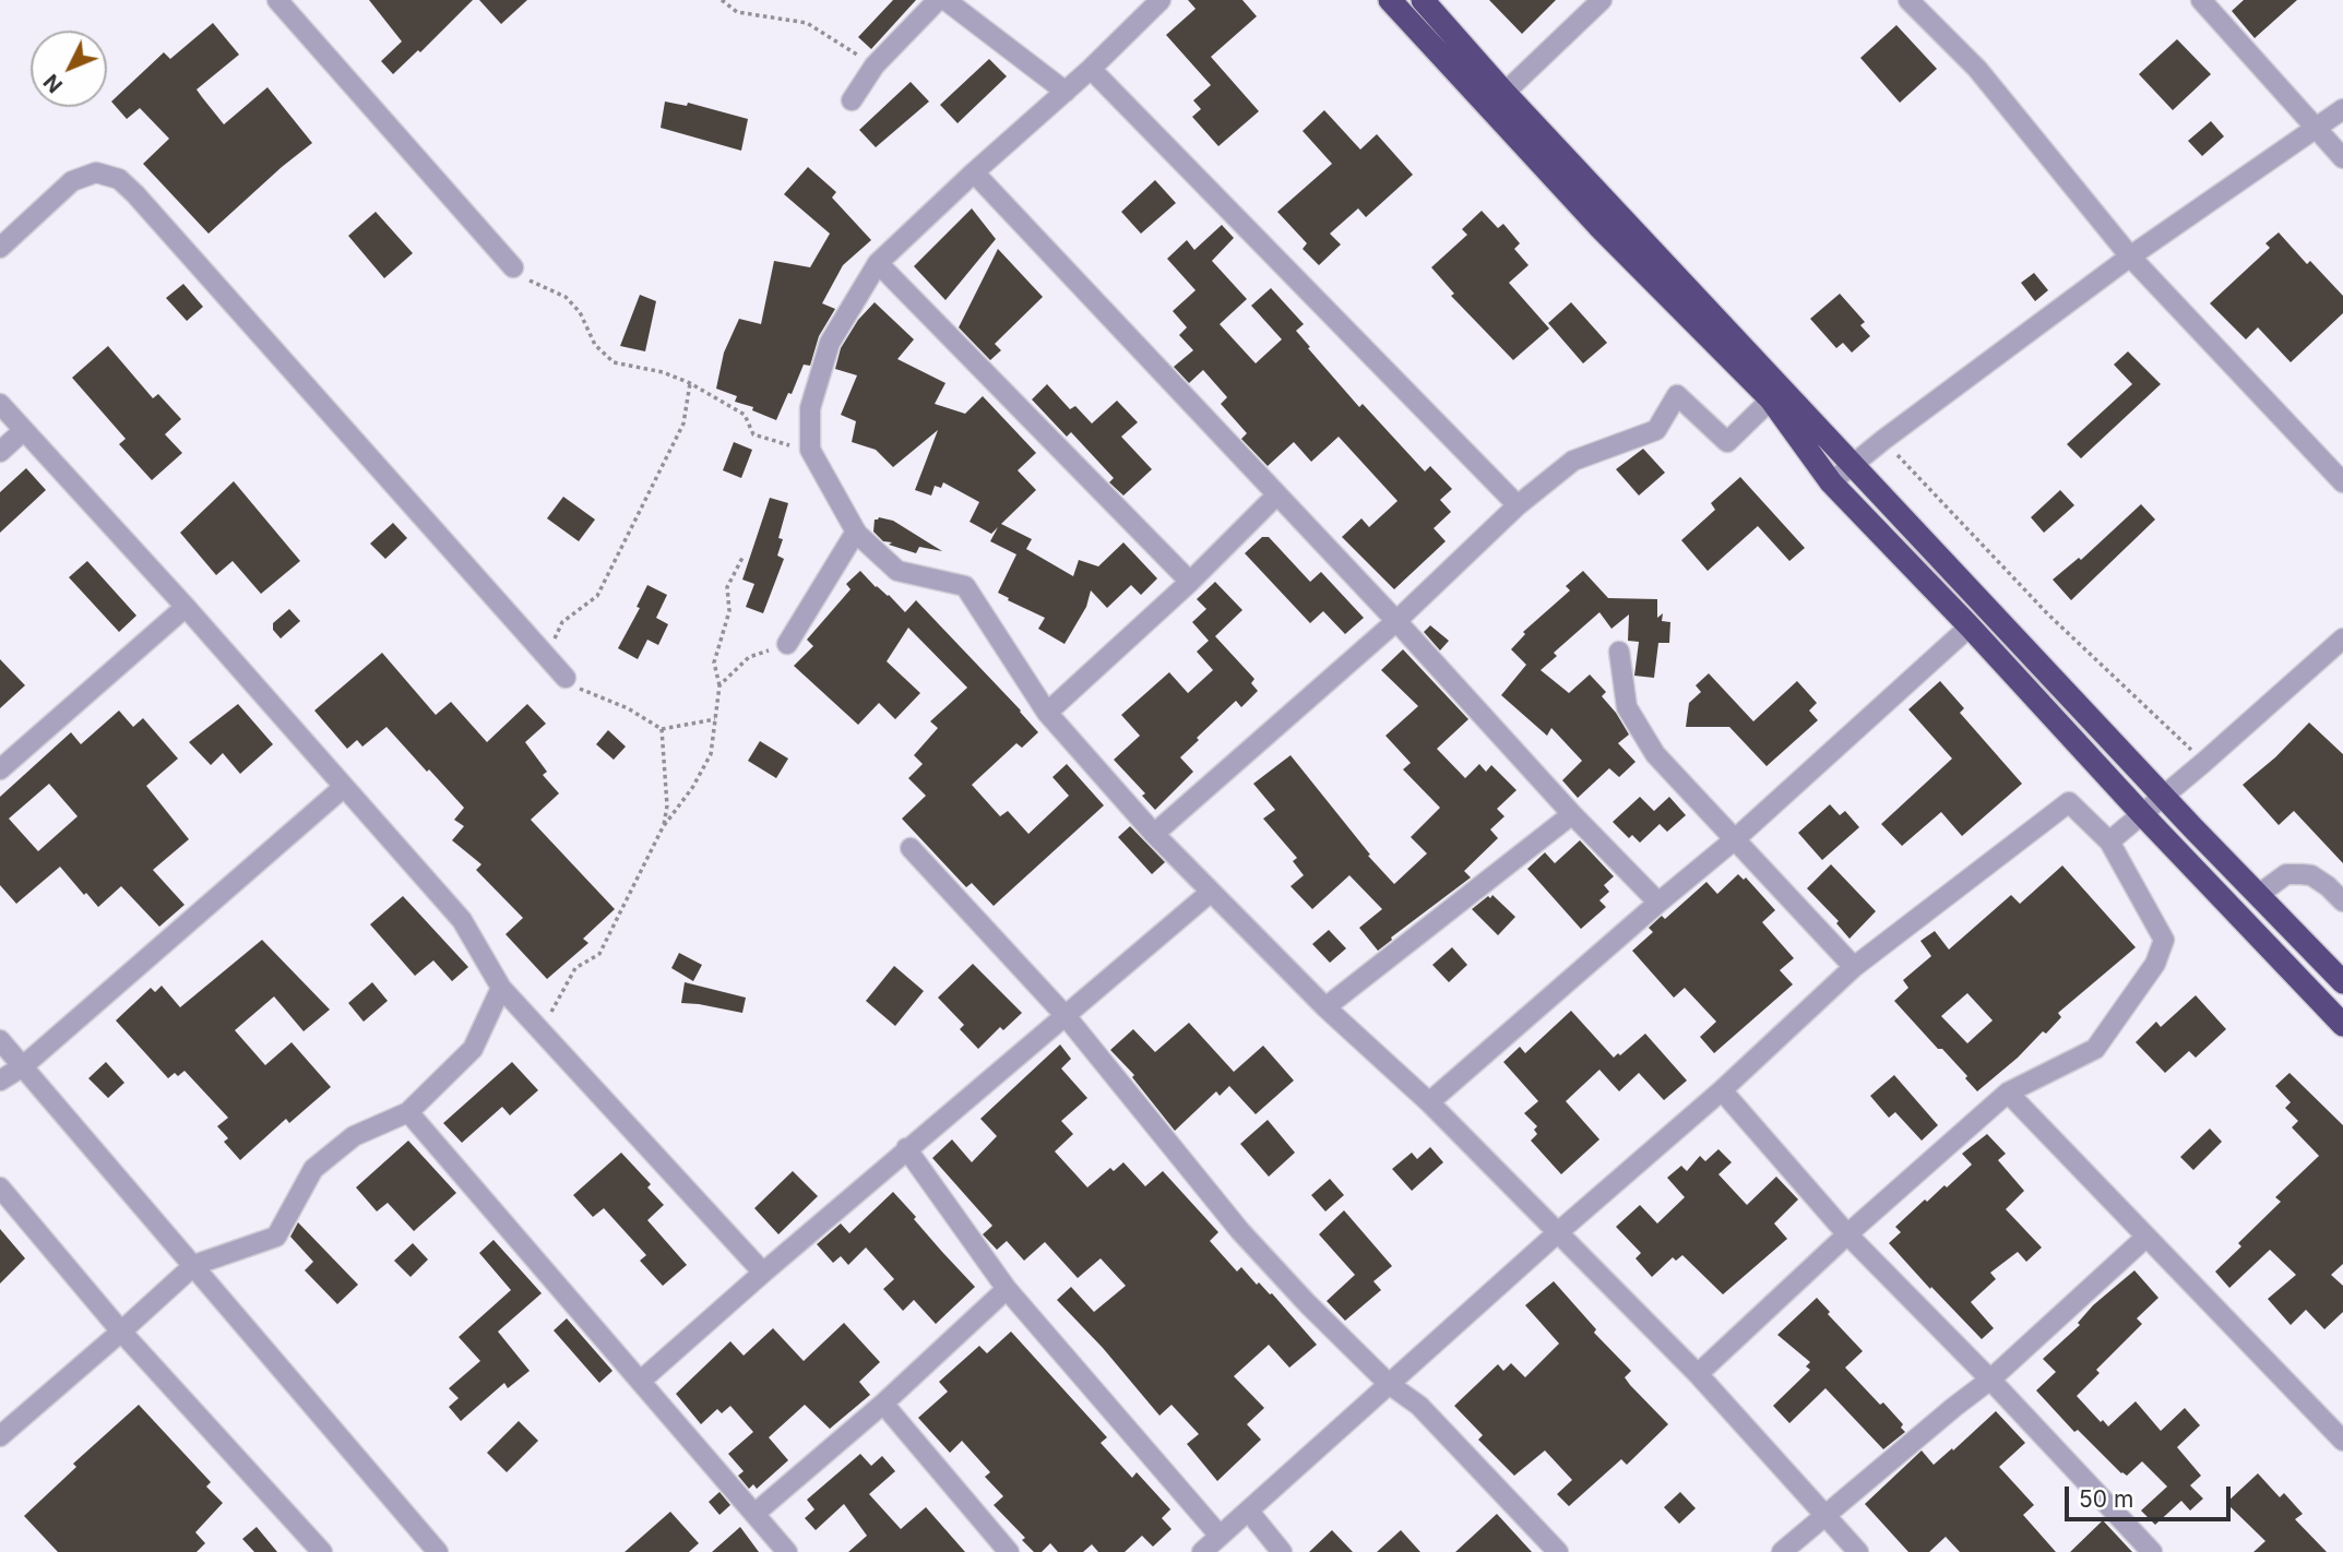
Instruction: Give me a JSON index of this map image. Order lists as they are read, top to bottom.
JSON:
{
  "scale_bar": "50 m",
  "north": "bottom left"
}
